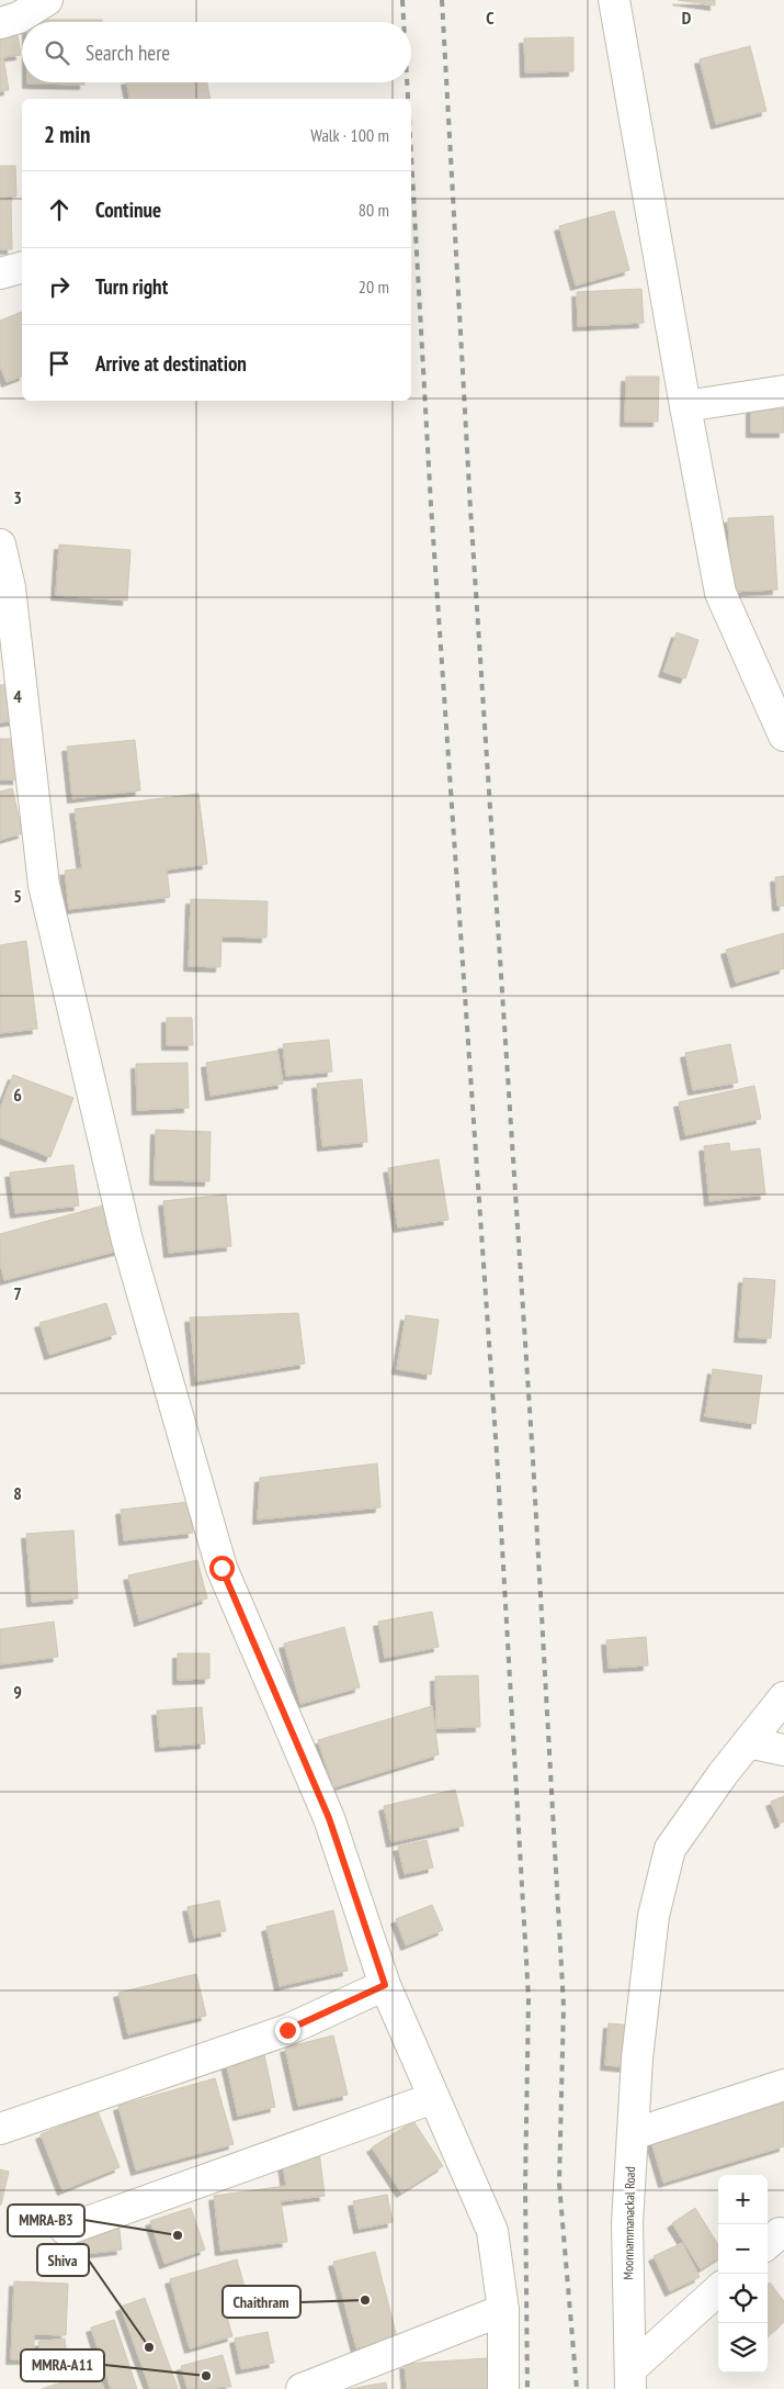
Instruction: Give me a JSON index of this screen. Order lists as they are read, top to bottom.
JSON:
{
  "streets": {
    "street": ["Moonnammanackal Road"]
  },
  "places": [
    "MMRA-B3",
    "Chaithram",
    "Shiva",
    "MMRA-A11"
  ],
  "page": {
    "search": "Search here",
    "heading": ["2 min", "Walk · 100 m"],
    "list": [
      ["Continue", "80 m"],
      ["Turn right", "20 m"],
      "Arrive at destination"
    ],
    "map_buttons": ["+", "−"]
  },
  "grid": {
    "columns": ["C", "D"],
    "rows": [
      "3",
      "4",
      "5",
      "6",
      "7",
      "8",
      "9"
    ]
  }
}
